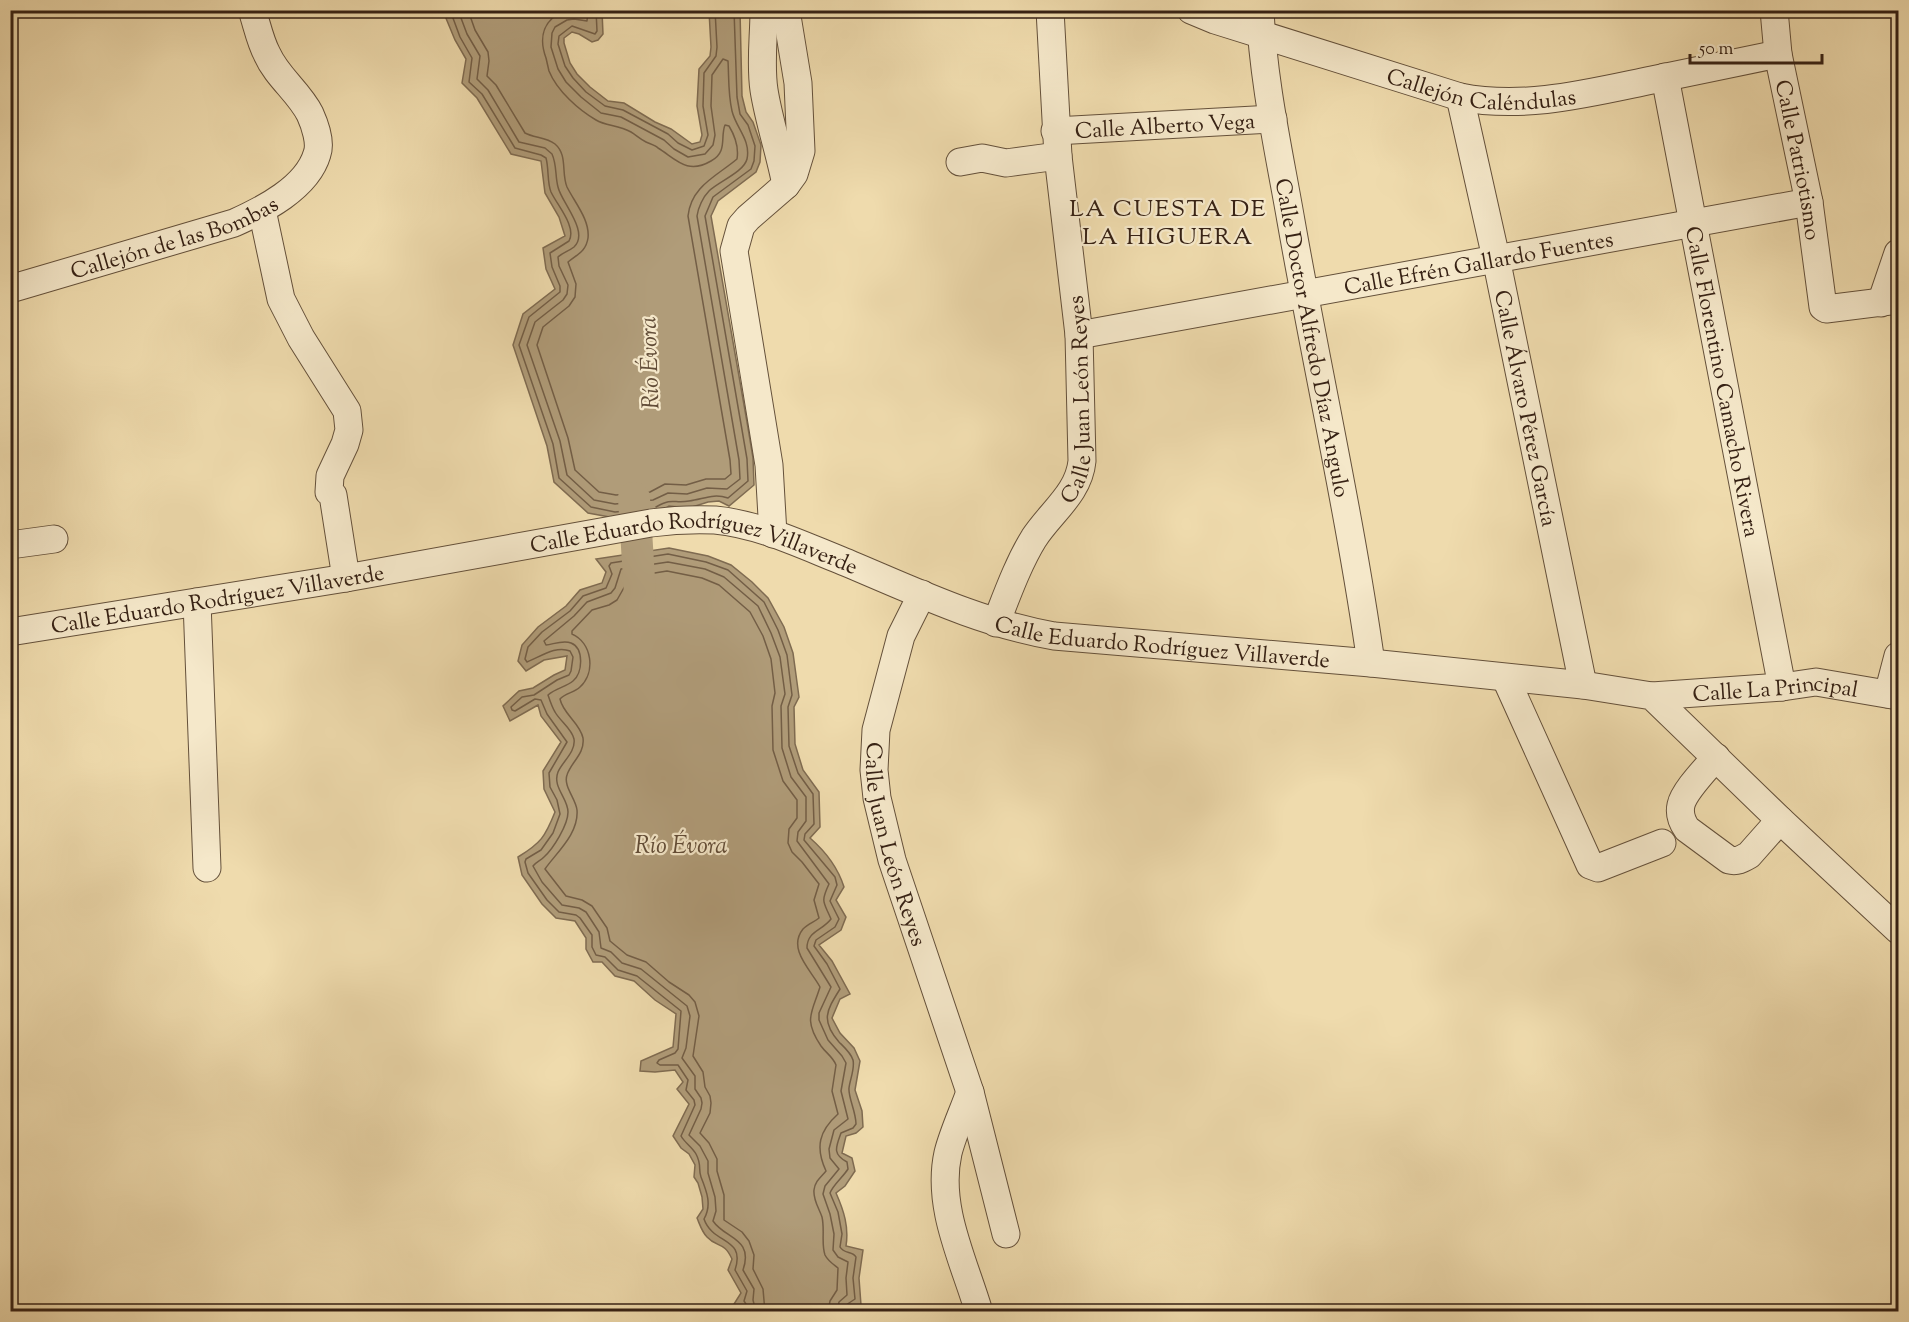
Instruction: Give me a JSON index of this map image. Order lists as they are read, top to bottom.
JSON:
{
  "streets": {
    "street": [
      "Callejón Caléndulas",
      "Calle Alberto Vega",
      "Calle Patriotismo",
      "Callejón de las Bombas",
      "Calle Efrén Gallardo Fuentes",
      "Calle Doctor Alfredo Díaz Angulo",
      "Calle Florentino Camacho Rivera",
      "Calle Juan León Reyes",
      "Calle Álvaro Pérez García",
      "Calle Eduardo Rodríguez Villaverde",
      "Calle La Principal"
    ]
  },
  "crossings": [
    ["Callejón Caléndulas", "Calle Patriotismo"],
    ["Callejón Caléndulas", "Calle Doctor Alfredo Díaz Angulo"],
    ["Callejón Caléndulas", "Calle Florentino Camacho Rivera"],
    ["Callejón Caléndulas", "Calle Álvaro Pérez García"],
    ["Calle Alberto Vega", "Calle Doctor Alfredo Díaz Angulo"],
    ["Calle Alberto Vega", "Calle Juan León Reyes"],
    ["Calle Patriotismo", "Calle Efrén Gallardo Fuentes"],
    ["Calle Efrén Gallardo Fuentes", "Calle Doctor Alfredo Díaz Angulo"],
    ["Calle Efrén Gallardo Fuentes", "Calle Florentino Camacho Rivera"],
    ["Calle Efrén Gallardo Fuentes", "Calle Juan León Reyes"],
    ["Calle Efrén Gallardo Fuentes", "Calle Álvaro Pérez García"],
    ["Calle Doctor Alfredo Díaz Angulo", "Calle Eduardo Rodríguez Villaverde"],
    ["Calle Florentino Camacho Rivera", "Calle La Principal"],
    ["Calle Juan León Reyes", "Calle Eduardo Rodríguez Villaverde"],
    ["Calle Álvaro Pérez García", "Calle La Principal"],
    ["Calle Eduardo Rodríguez Villaverde", "Calle La Principal"]
  ],
  "districts": ["LA CUESTA DE LA HIGUERA"],
  "water": ["Río Évora"],
  "scale_bar": "50 m"
}
